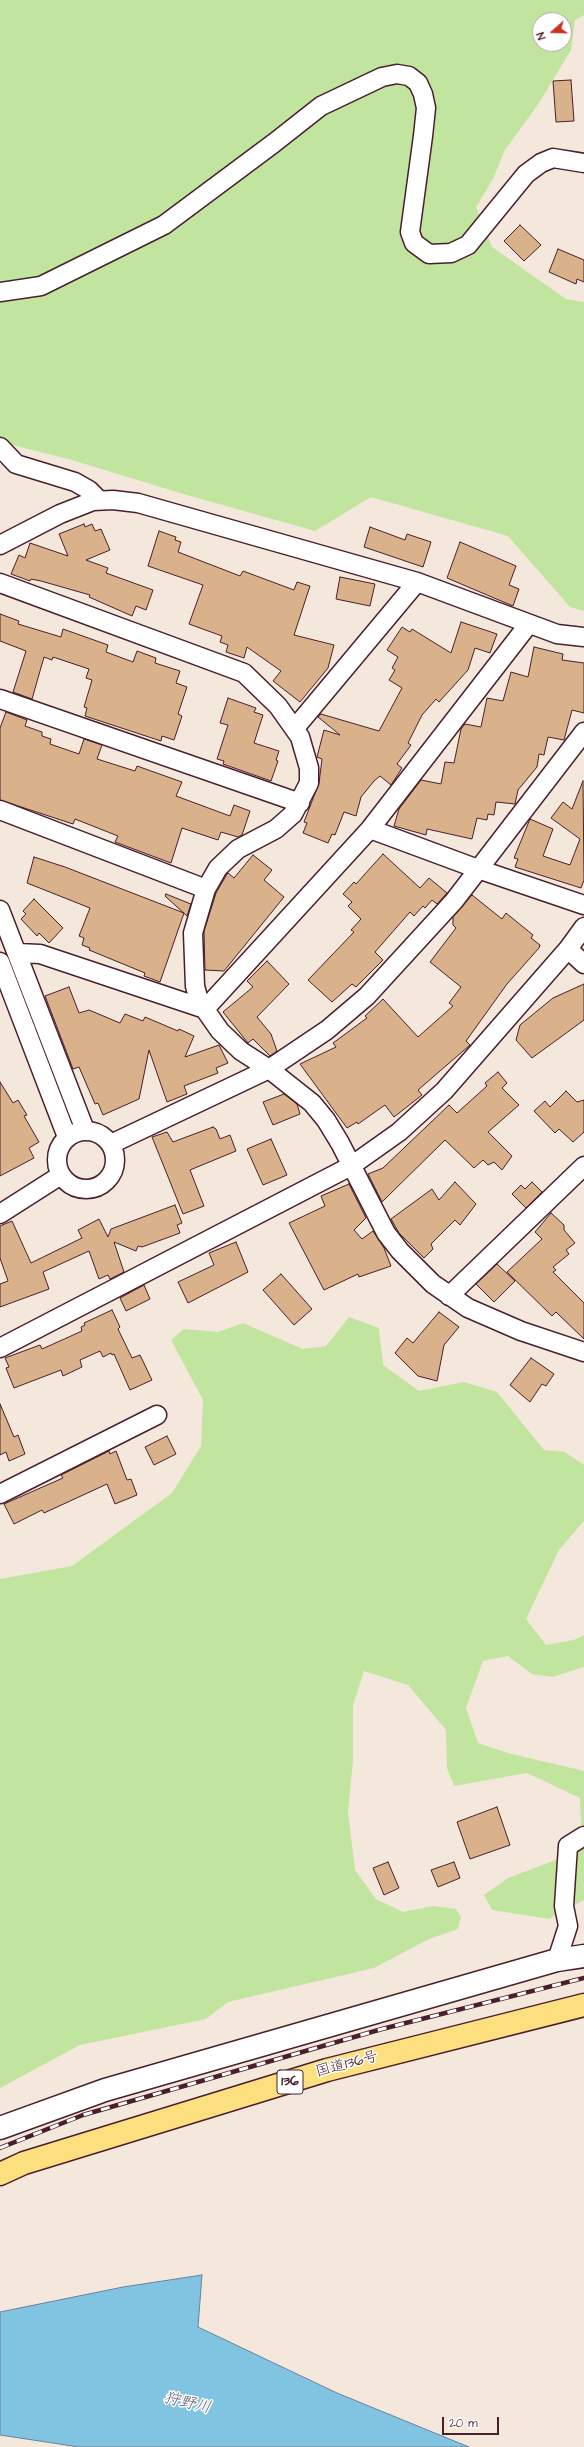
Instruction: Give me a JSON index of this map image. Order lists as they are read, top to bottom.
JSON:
{
  "streets": {
    "highway": ["国道136号", "136"]
  },
  "water": ["狩野川"],
  "scale_bar": "20 m",
  "north": "left"
}
